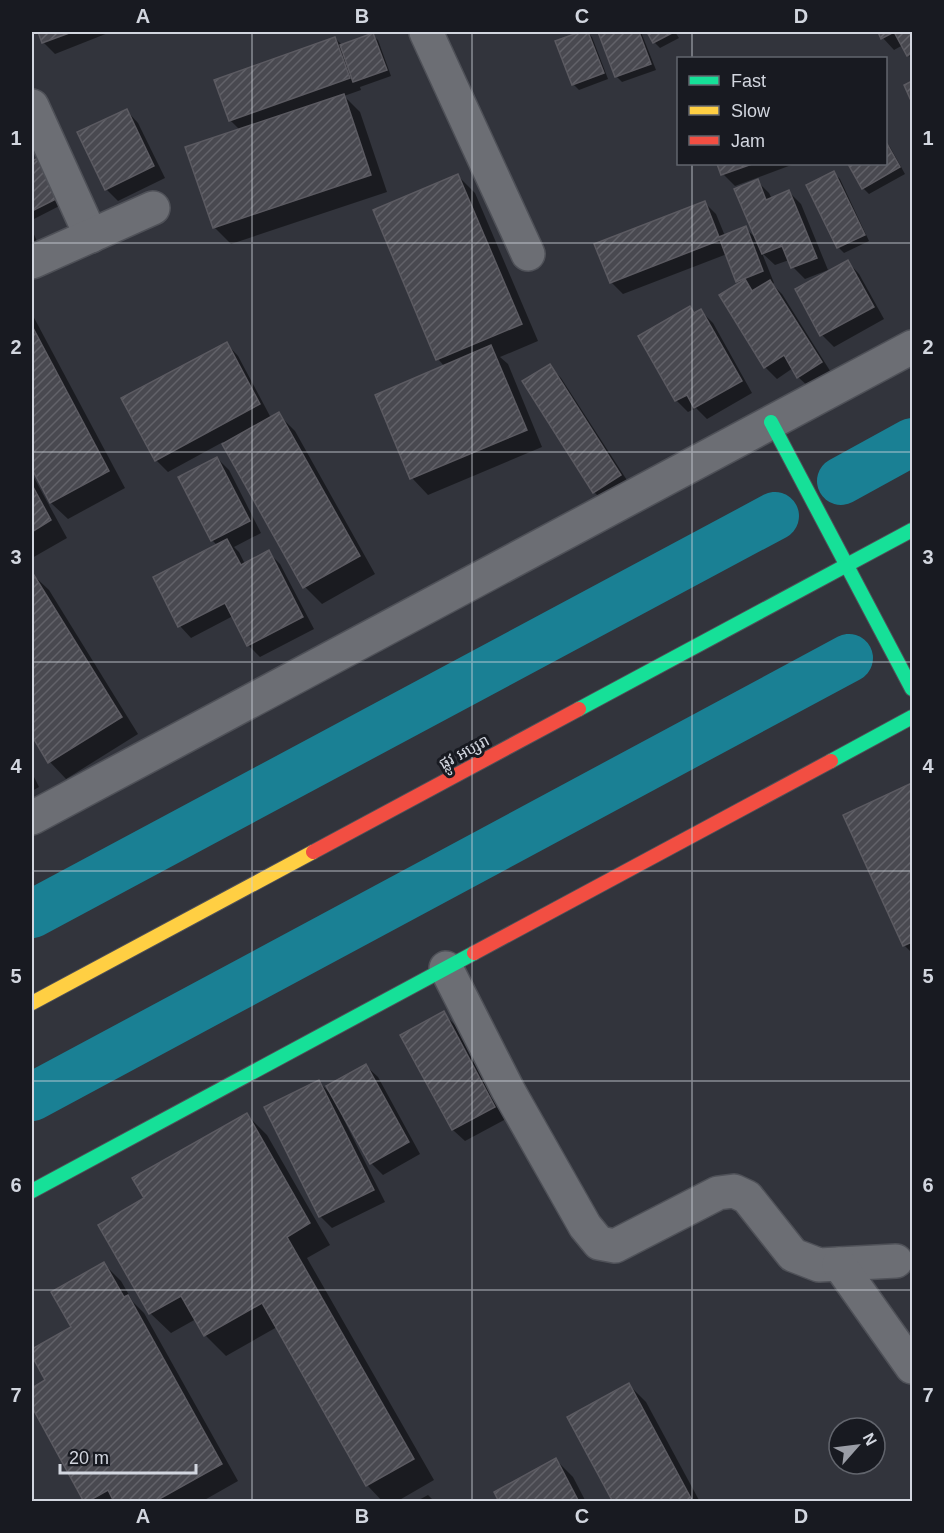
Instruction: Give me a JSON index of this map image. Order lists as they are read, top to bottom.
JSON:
{
  "streets": {
    "main road": ["ផ្លូវ អប្សរា"]
  },
  "legend": ["Fast", "Slow", "Jam"],
  "scale_bar": "20 m",
  "north": "top right",
  "grid": {
    "columns": [
      "A",
      "B",
      "C",
      "D"
    ],
    "rows": [
      "1",
      "2",
      "3",
      "4",
      "5",
      "6",
      "7"
    ]
  }
}
